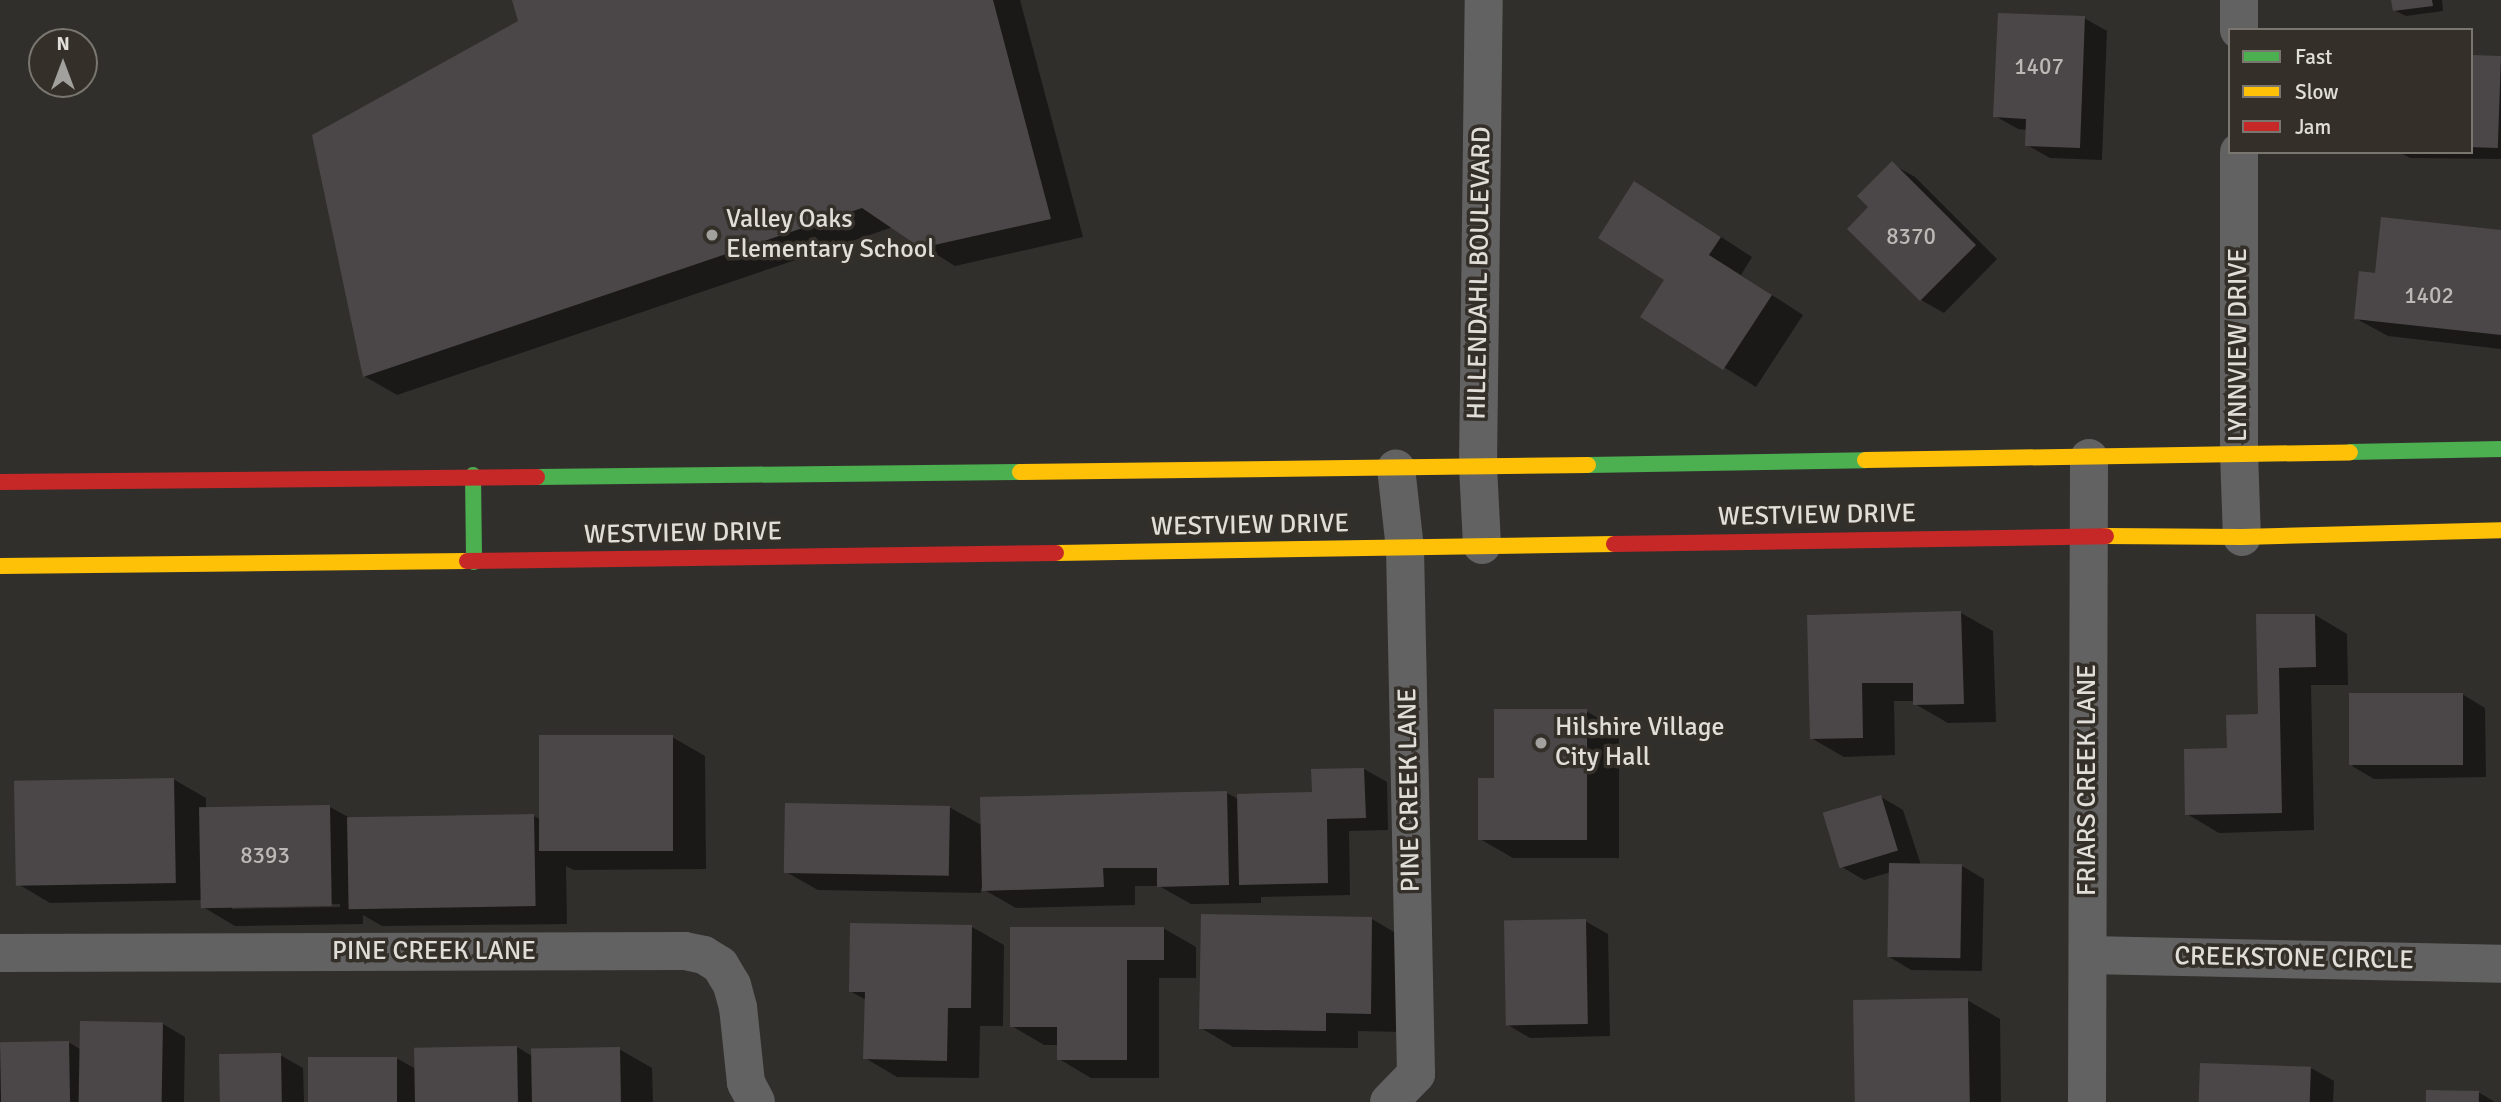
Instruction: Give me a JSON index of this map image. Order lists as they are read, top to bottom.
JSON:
{
  "streets": {
    "main road": ["WESTVIEW DRIVE"],
    "street": [
      "HILLENDAHL BOULEVARD",
      "LYNNVIEW DRIVE",
      "FRIARS CREEK LANE",
      "PINE CREEK LANE",
      "CREEKSTONE CIRCLE"
    ]
  },
  "crossings": [
    ["HILLENDAHL BOULEVARD", "WESTVIEW DRIVE"],
    ["LYNNVIEW DRIVE", "WESTVIEW DRIVE"],
    ["WESTVIEW DRIVE", "FRIARS CREEK LANE"],
    ["WESTVIEW DRIVE", "PINE CREEK LANE"],
    ["FRIARS CREEK LANE", "CREEKSTONE CIRCLE"]
  ],
  "places": ["Valley Oaks Elementary School", "Hilshire Village City Hall"],
  "house_numbers": [
    "1407",
    "8370",
    "1402",
    "8393"
  ],
  "legend": ["Fast", "Slow", "Jam"],
  "north": "top"
}
